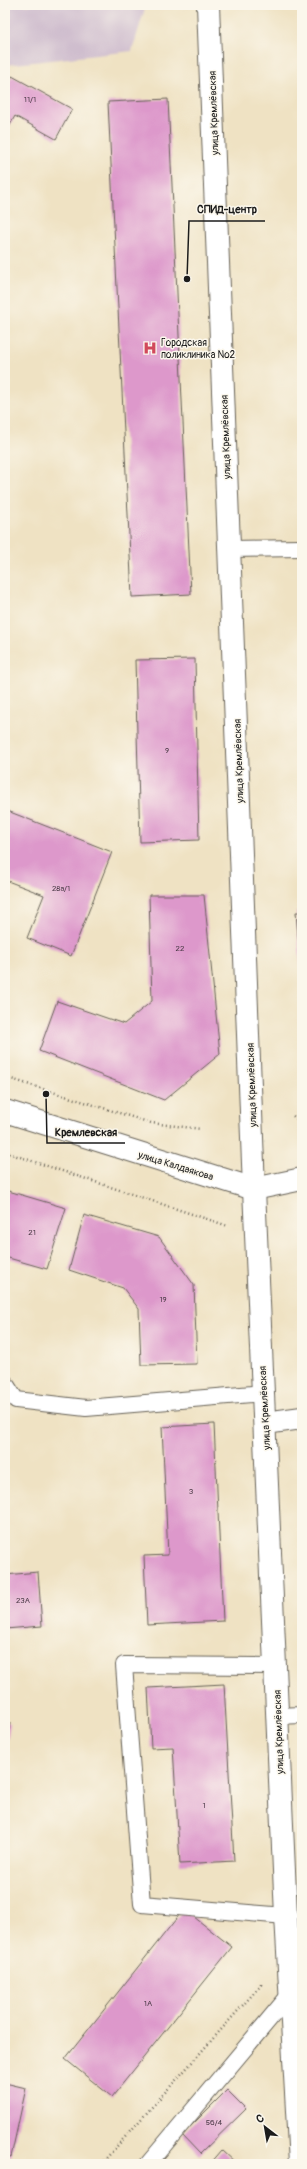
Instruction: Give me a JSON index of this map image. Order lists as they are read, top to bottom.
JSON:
{
  "streets": {
    "street": ["улица Кремлёвская", "улица Калдаякова"]
  },
  "crossings": [
    ["улица Кремлёвская", "улица Калдаякова"]
  ],
  "places": {
    "other": ["СПИД-центр", "Кремлевская"],
    "hospital": ["Городская поликлиника №2"]
  },
  "house_numbers": [
    "11/1",
    "9",
    "28а/1",
    "22",
    "21",
    "19",
    "3",
    "23А",
    "1",
    "1А",
    "56/4"
  ],
  "north": "top left"
}
